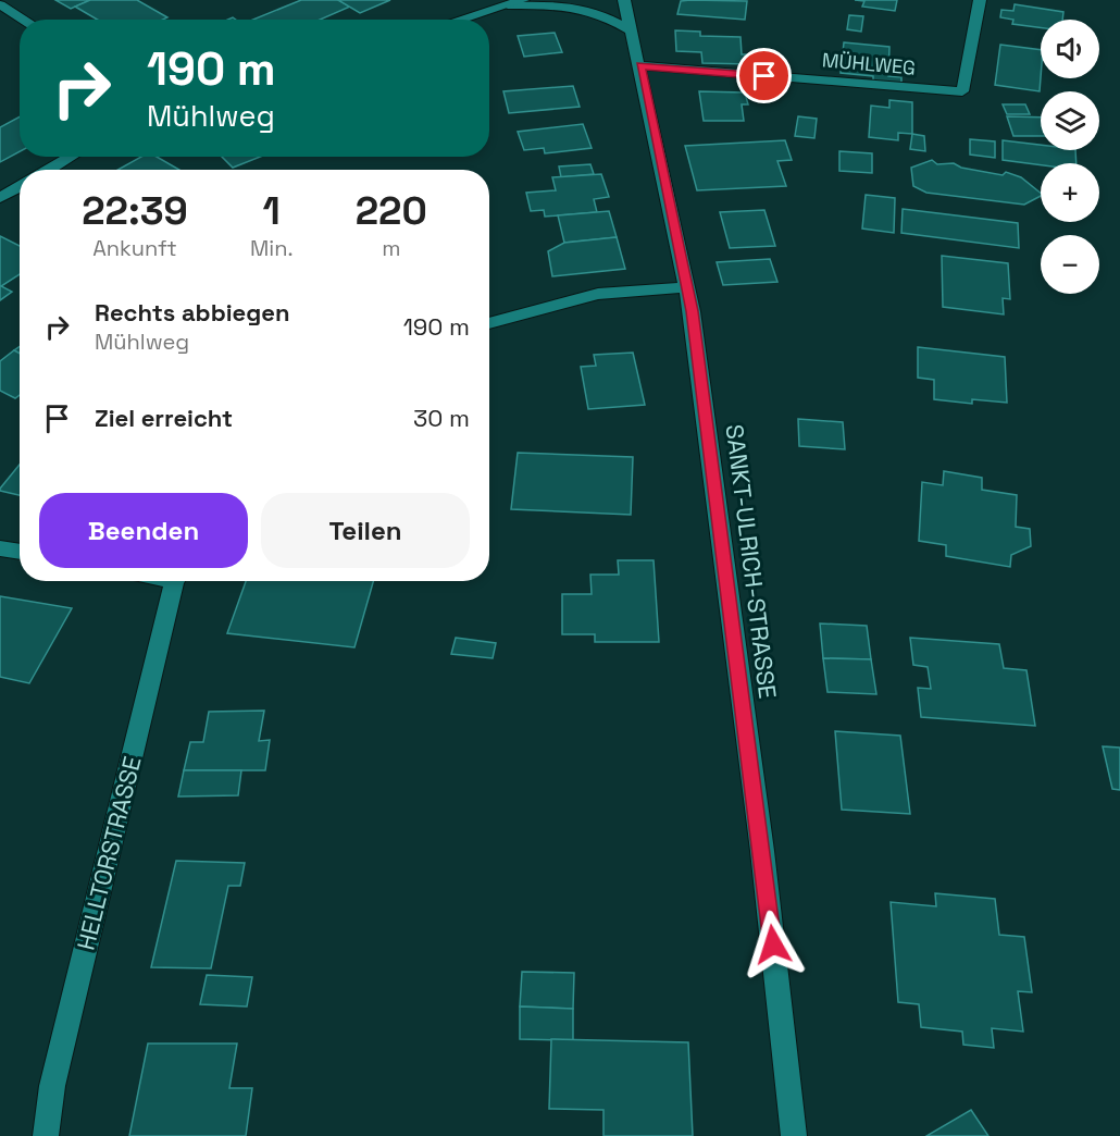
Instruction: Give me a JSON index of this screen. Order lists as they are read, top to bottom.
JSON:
{
  "streets": {
    "street": ["MÜHLWEG", "SANKT-ULRICH-STRASSE", "HELLTORSTRASSE"]
  },
  "crossings": [
    ["MÜHLWEG", "SANKT-ULRICH-STRASSE"]
  ],
  "page": {
    "map_buttons": ["+", "−"],
    "turn": ["190 m", "Mühlweg"],
    "eta": [
      "22:39",
      "Ankunft",
      "1",
      "Min.",
      "220",
      "m"
    ],
    "list": [
      {
        "name": "Rechts abbiegen",
        "note": "Mühlweg",
        "value": "190 m"
      },
      {
        "name": "Ziel erreicht",
        "value": "30 m"
      }
    ],
    "buttons": ["Beenden", "Teilen"]
  }
}
